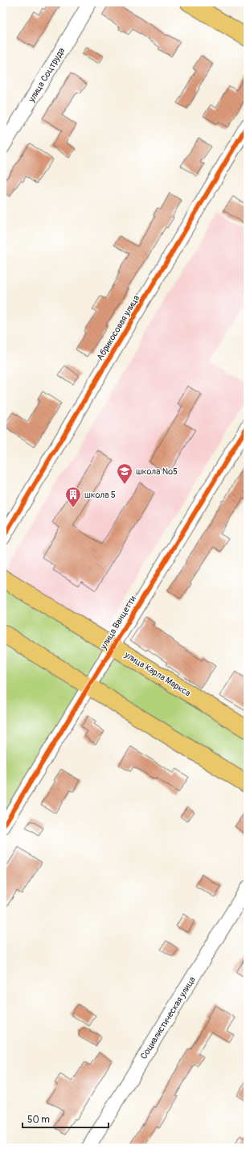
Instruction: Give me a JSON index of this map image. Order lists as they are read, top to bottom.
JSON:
{
  "streets": {
    "main road": ["улица Карла Маркса"],
    "street": [
      "улица Соцтруда",
      "Абрикосовая улица",
      "улица Ванцетти",
      "Социалистическая улица"
    ]
  },
  "crossings": [
    ["улица Ванцетти", "улица Карла Маркса"]
  ],
  "places": {
    "school or university": ["школа №5"],
    "building": ["школа 5"]
  },
  "scale_bar": "50 m"
}
